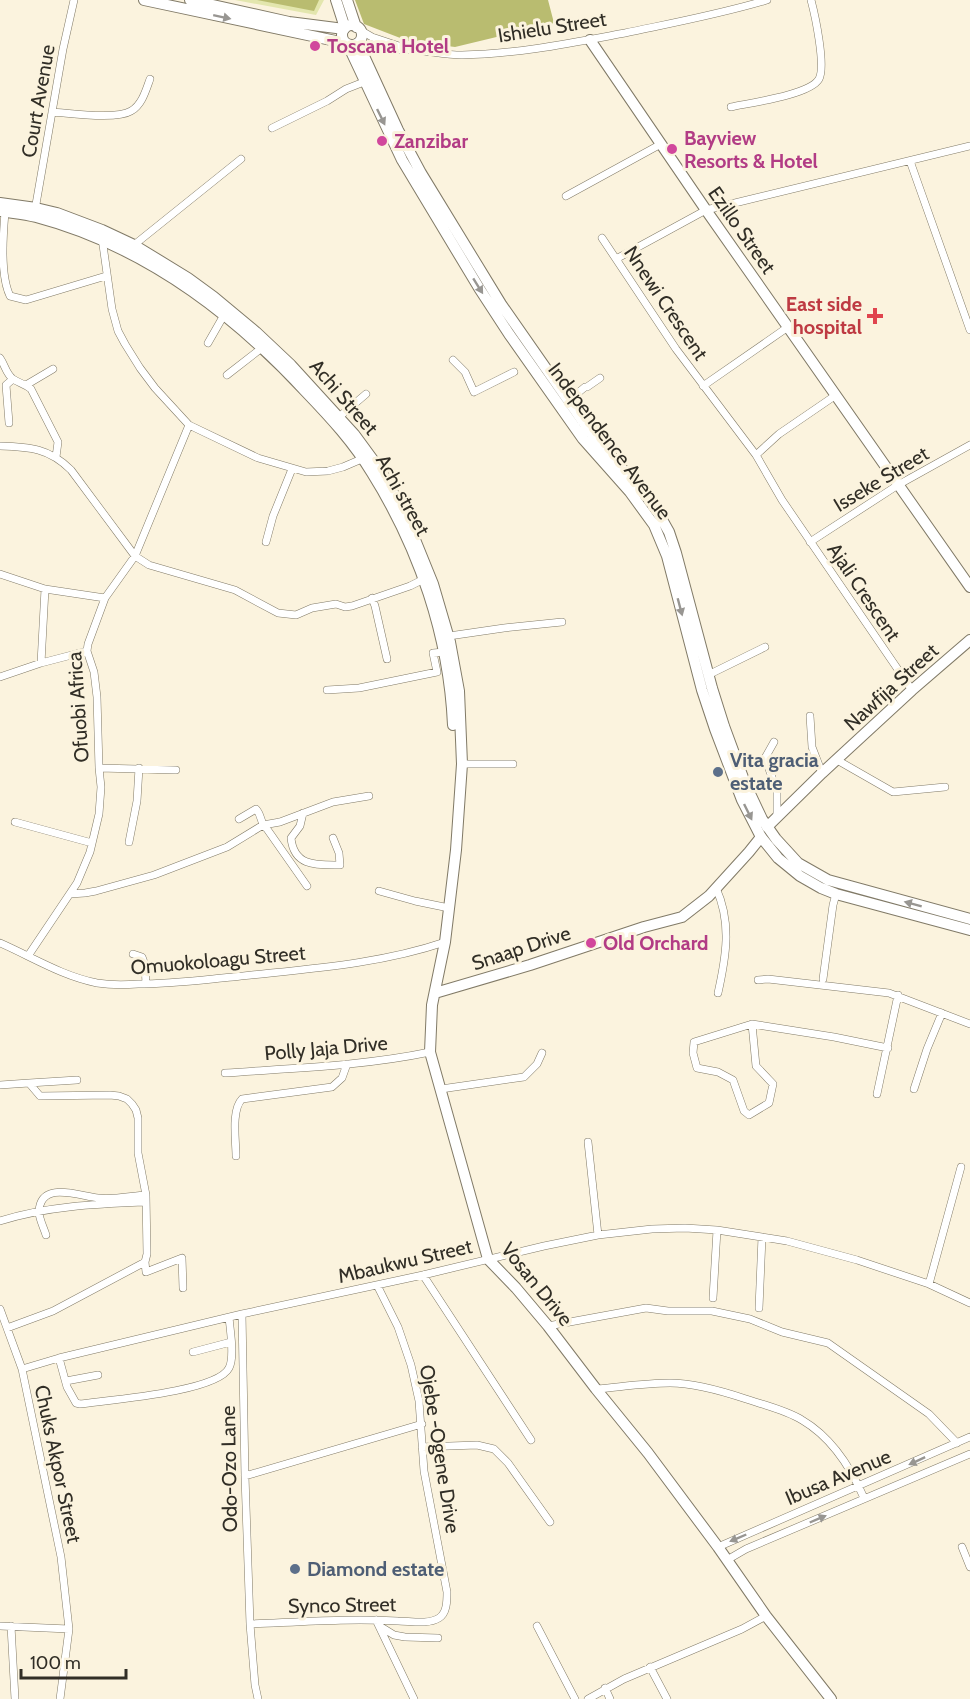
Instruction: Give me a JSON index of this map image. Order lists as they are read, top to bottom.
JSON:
{
  "streets": {
    "street": [
      "Ishielu Street",
      "Court Avenue",
      "Ezillo Street",
      "Nnewi Crescent",
      "Achi Street",
      "Independence Avenue",
      "Isseke Street",
      "Achi street",
      "Ajali Crescent",
      "Nawfija Street",
      "Ofuobi Africa",
      "Snaap Drive",
      "Omuokoloagu Street",
      "Polly Jaja Drive",
      "Mbaukwu Street",
      "Vosan Drive",
      "Ojebe -Ogene Drive",
      "Chuks Akpor Street",
      "Odo-Ozo Lane",
      "Ibusa Avenue",
      "Synco Street"
    ]
  },
  "crossings": [
    ["Ishielu Street", "Ezillo Street"],
    ["Court Avenue", "Achi Street"],
    ["Ezillo Street", "Nnewi Crescent"],
    ["Ezillo Street", "Isseke Street"],
    ["Nnewi Crescent", "Ajali Crescent"],
    ["Achi Street", "Achi street"],
    ["Achi Street", "Vosan Drive"],
    ["Independence Avenue", "Nawfija Street"],
    ["Independence Avenue", "Snaap Drive"],
    ["Isseke Street", "Ajali Crescent"],
    ["Ajali Crescent", "Nawfija Street"],
    ["Ofuobi Africa", "Omuokoloagu Street"],
    ["Snaap Drive", "Vosan Drive"],
    ["Omuokoloagu Street", "Vosan Drive"],
    ["Polly Jaja Drive", "Vosan Drive"],
    ["Mbaukwu Street", "Vosan Drive"],
    ["Mbaukwu Street", "Ojebe -Ogene Drive"],
    ["Mbaukwu Street", "Chuks Akpor Street"],
    ["Mbaukwu Street", "Odo-Ozo Lane"],
    ["Vosan Drive", "Ibusa Avenue"],
    ["Ojebe -Ogene Drive", "Synco Street"],
    ["Odo-Ozo Lane", "Synco Street"]
  ],
  "places": {
    "other": [
      "Toscana Hotel",
      "Zanzibar",
      "Bayview Resorts & Hotel",
      "Vita gracia estate",
      "Old Orchard",
      "Diamond estate"
    ],
    "health": ["East side hospital"]
  },
  "scale_bar": "100 m"
}
